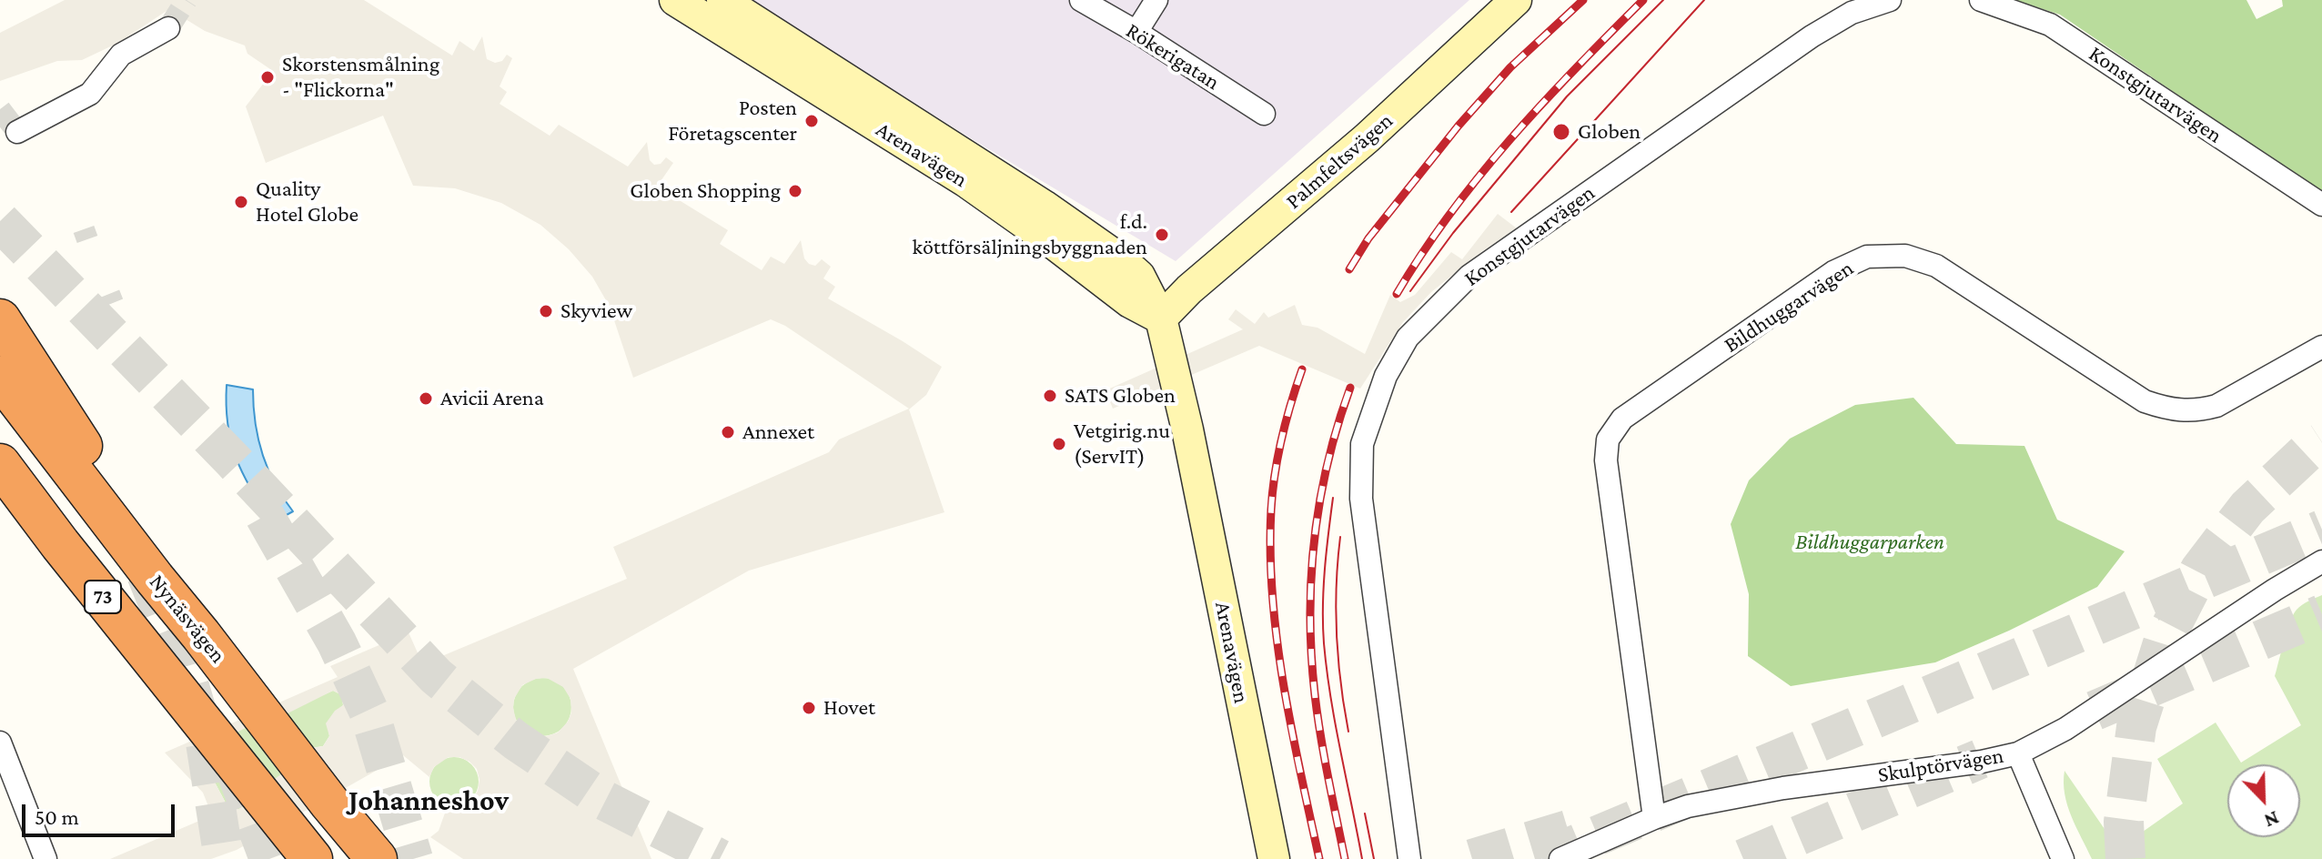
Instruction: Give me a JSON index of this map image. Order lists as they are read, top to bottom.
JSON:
{
  "streets": {
    "highway": ["73", "Nynäsvägen"],
    "main road": ["Arenavägen", "Palmfeltsvägen"],
    "street": [
      "Rökerigatan",
      "Konstgjutarvägen",
      "Bildhuggarvägen",
      "Skulptörvägen"
    ]
  },
  "crossings": [
    ["Arenavägen", "Palmfeltsvägen"],
    ["Bildhuggarvägen", "Skulptörvägen"]
  ],
  "districts": ["Johanneshov"],
  "parks": ["Bildhuggarparken"],
  "places": [
    "Skorstensmålning - \"Flickorna\"",
    "Posten Företagscenter",
    "Globen",
    "Globen Shopping",
    "Quality Hotel Globe",
    "f.d. köttförsäljningsbyggnaden",
    "Skyview",
    "SATS Globen",
    "Avicii Arena",
    "Annexet",
    "Vetgirig.nu (ServIT)",
    "Hovet"
  ],
  "scale_bar": "50 m",
  "north": "bottom right"
}
